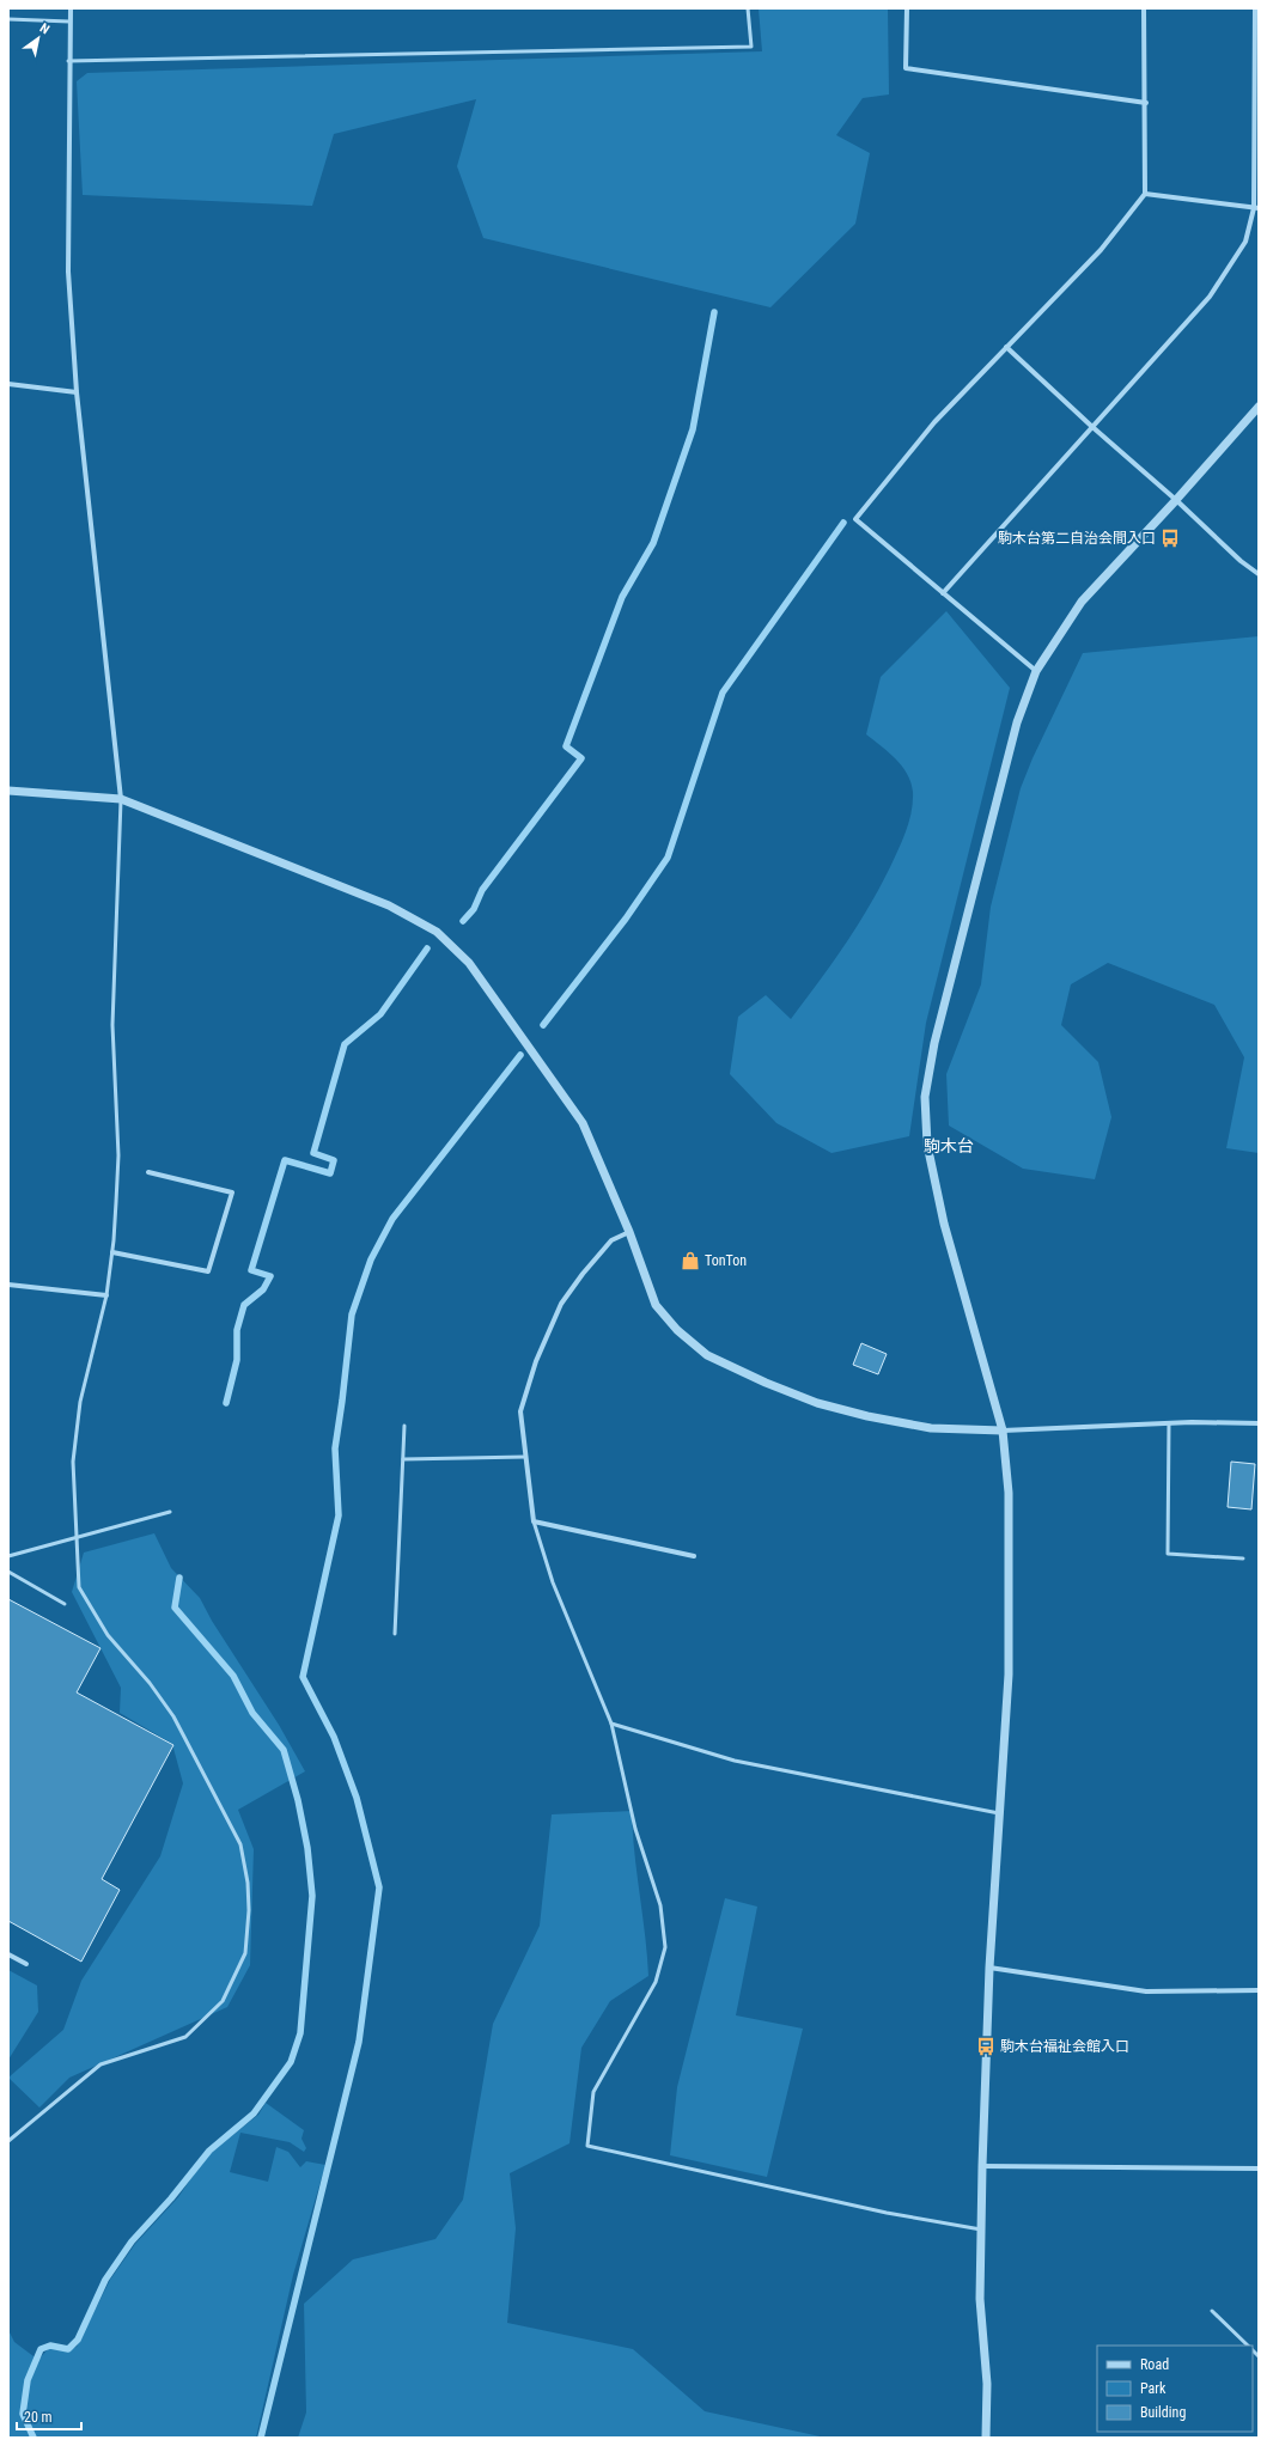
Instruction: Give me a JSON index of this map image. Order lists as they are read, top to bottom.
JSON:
{
  "districts": ["駒木台"],
  "places": {
    "bus stop": ["駒木台第二自治会間入口", "駒木台福祉会館入口"],
    "shop": ["TonTon"]
  },
  "legend": ["Road", "Park", "Building"],
  "scale_bar": "20 m",
  "north": "top right"
}
